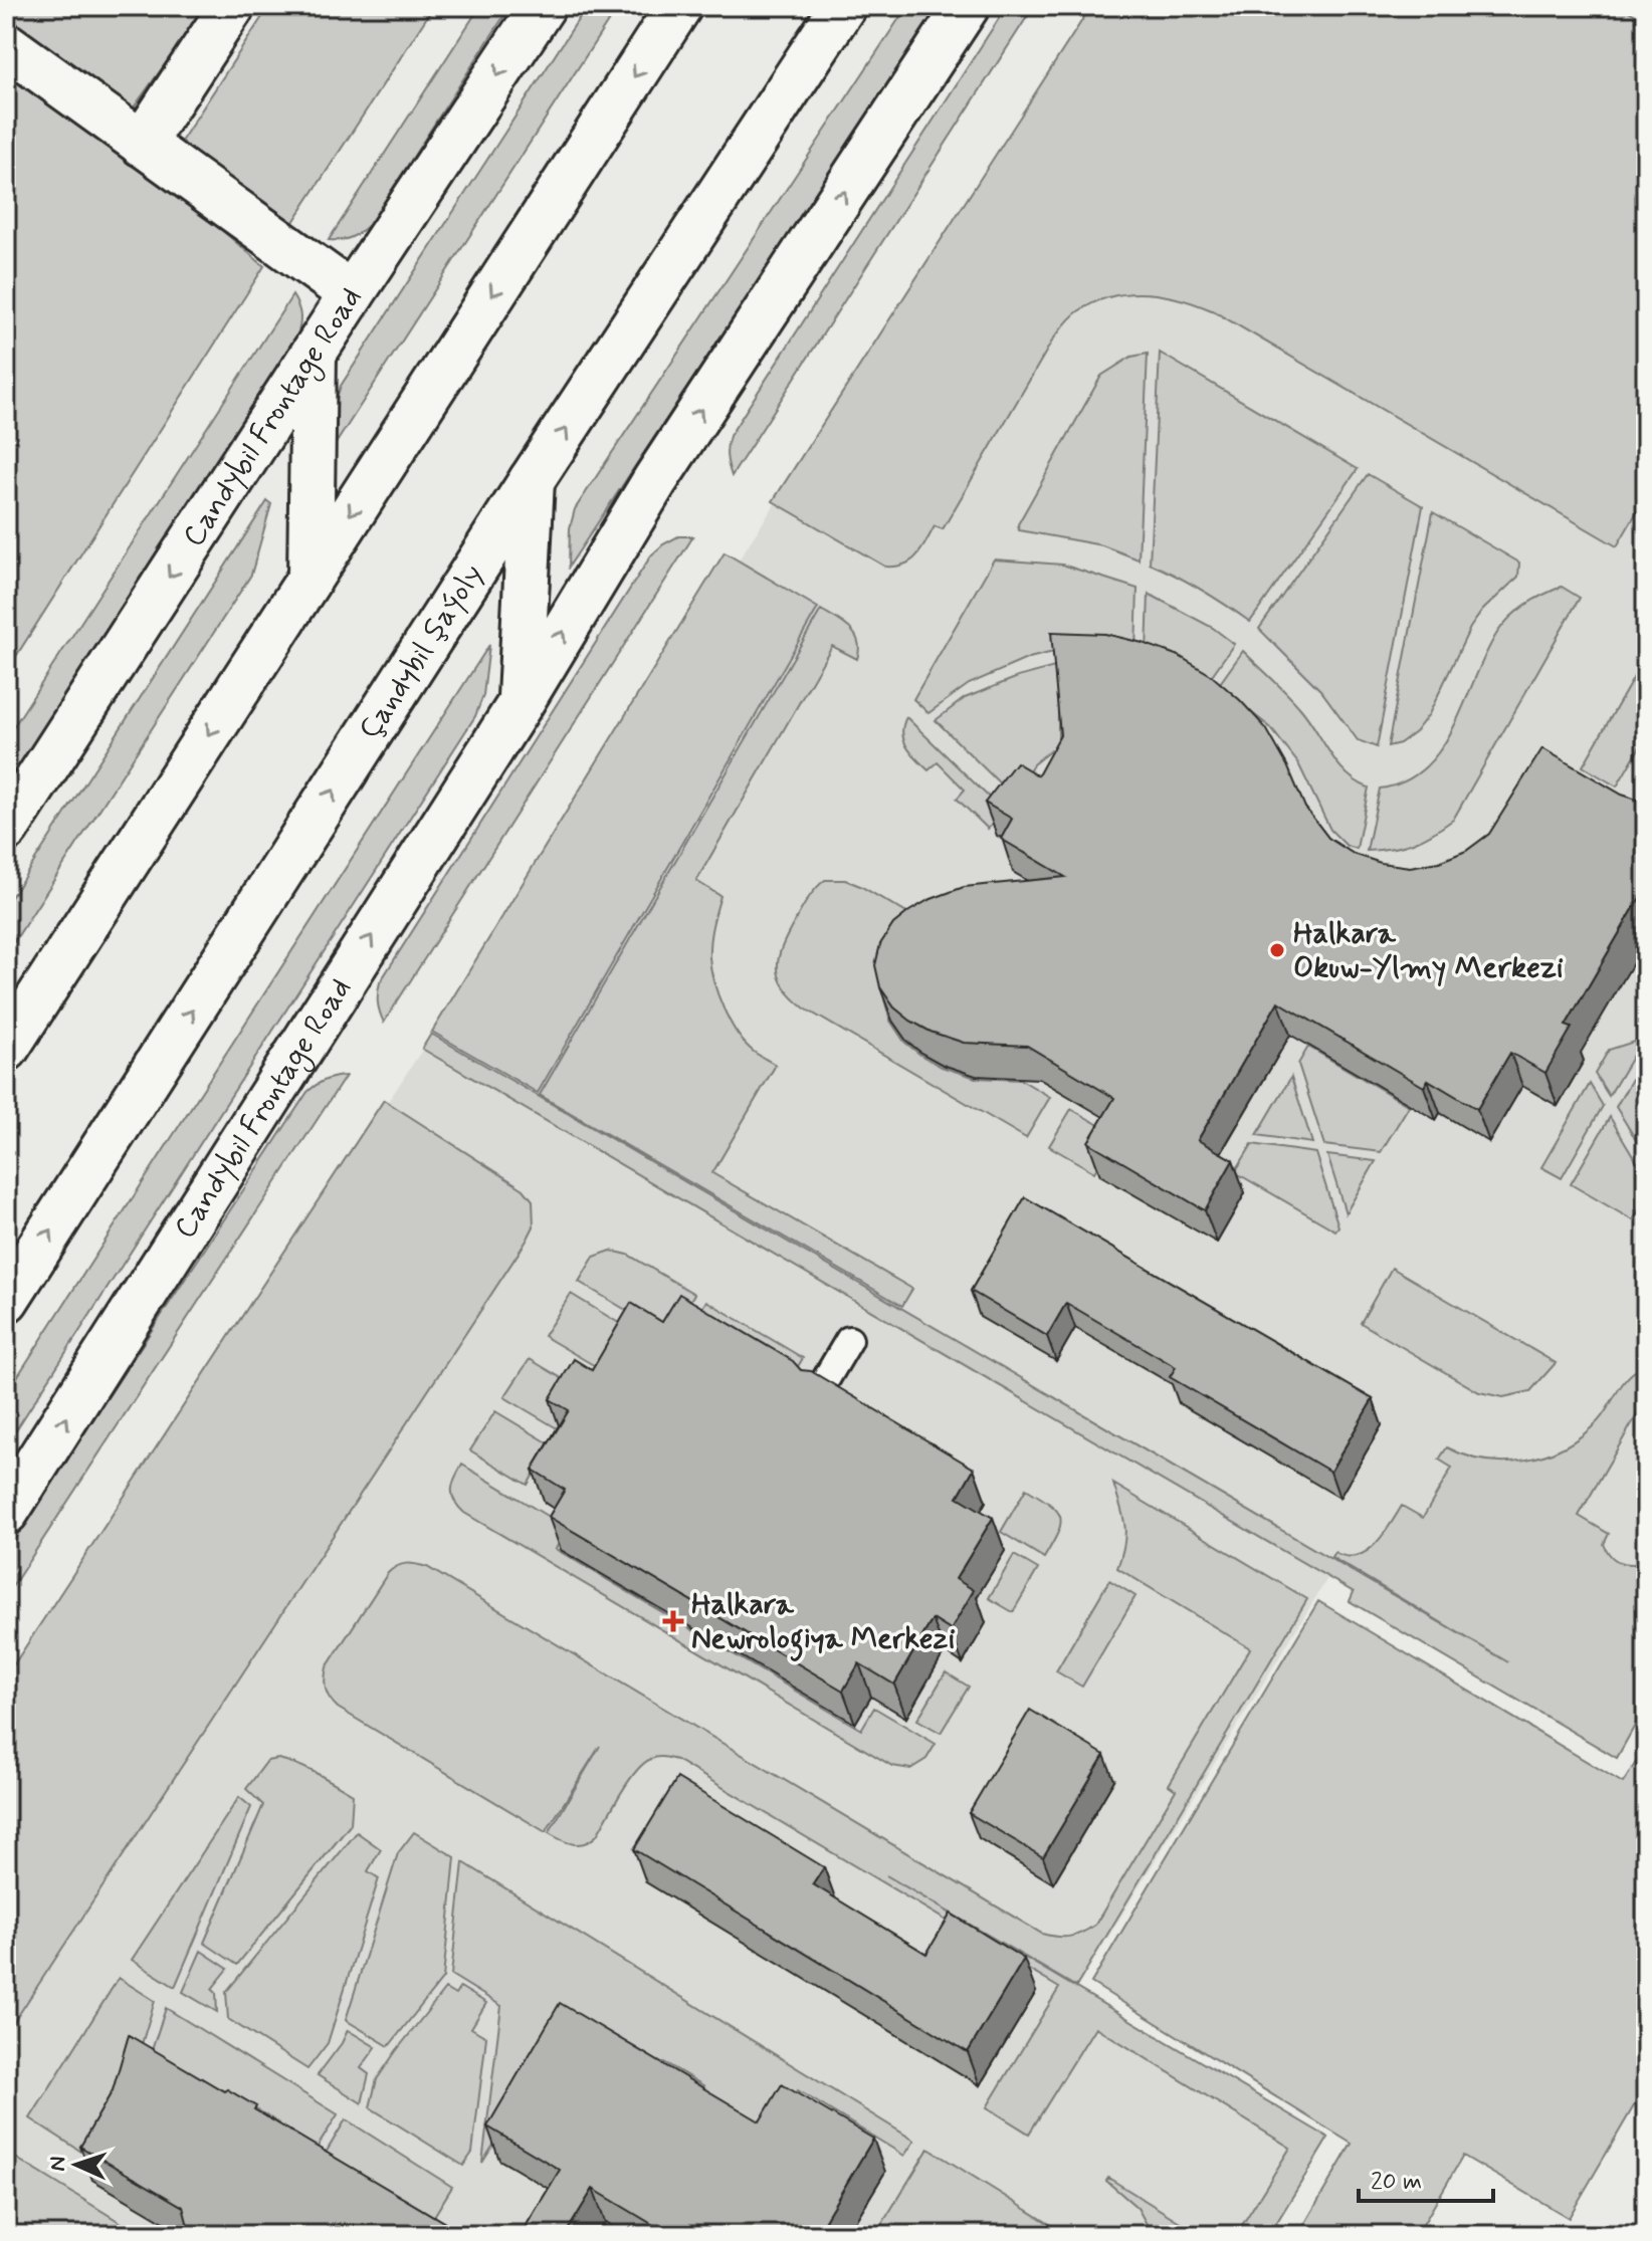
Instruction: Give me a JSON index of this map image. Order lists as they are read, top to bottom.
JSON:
{
  "streets": {
    "street": ["Candybil Frontage Road", "Çandybil şaýoly"]
  },
  "places": {
    "other": ["Halkara Okuw-Ylmy Merkezi"],
    "health": ["Halkara Newrologiya Merkezi"]
  },
  "scale_bar": "20 m",
  "north": "left"
}
